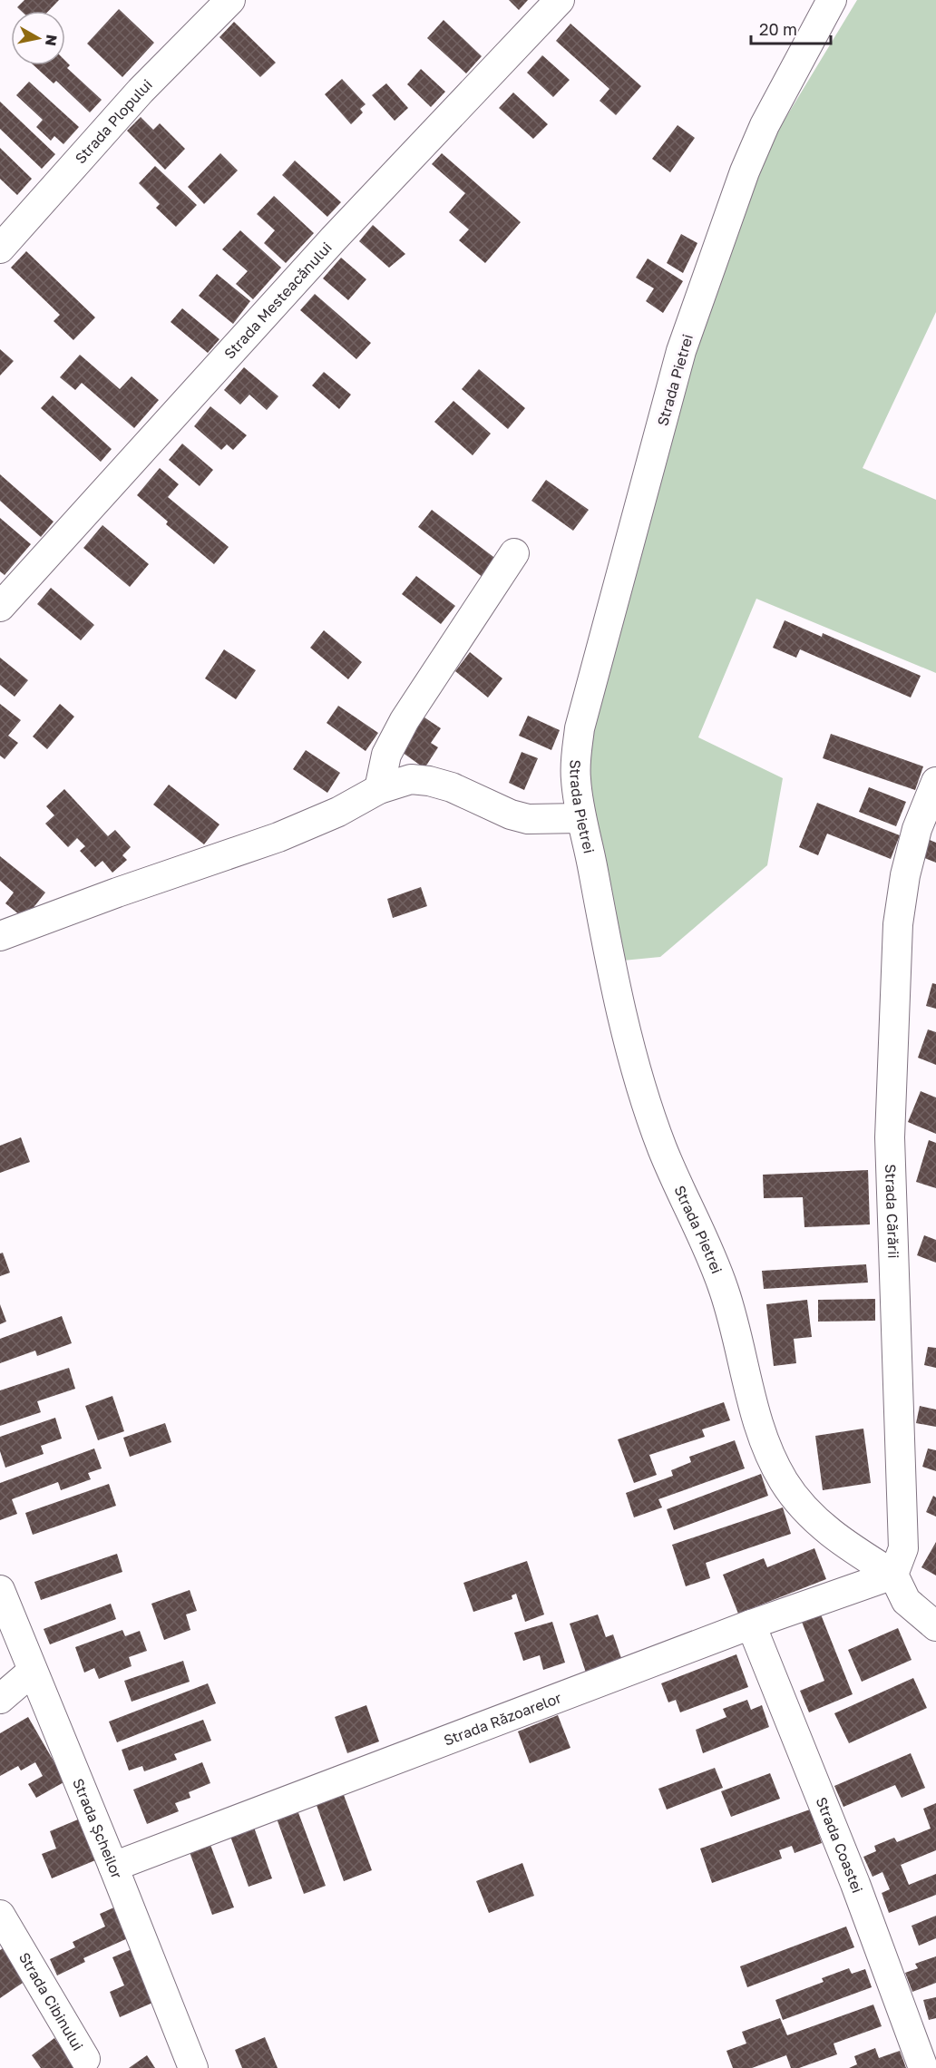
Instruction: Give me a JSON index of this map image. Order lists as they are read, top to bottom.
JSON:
{
  "streets": {
    "street": [
      "Strada Plopului",
      "Strada Mesteacănului",
      "Strada Pietrei",
      "Strada Cărării",
      "Strada Răzoarelor",
      "Strada Șcheilor",
      "Strada Coastei",
      "Strada Cibinului"
    ]
  },
  "crossings": [
    ["Strada Pietrei", "Strada Cărării"],
    ["Strada Pietrei", "Strada Răzoarelor"],
    ["Strada Cărării", "Strada Răzoarelor"],
    ["Strada Răzoarelor", "Strada Șcheilor"],
    ["Strada Răzoarelor", "Strada Coastei"]
  ],
  "scale_bar": "20 m",
  "north": "right"
}
